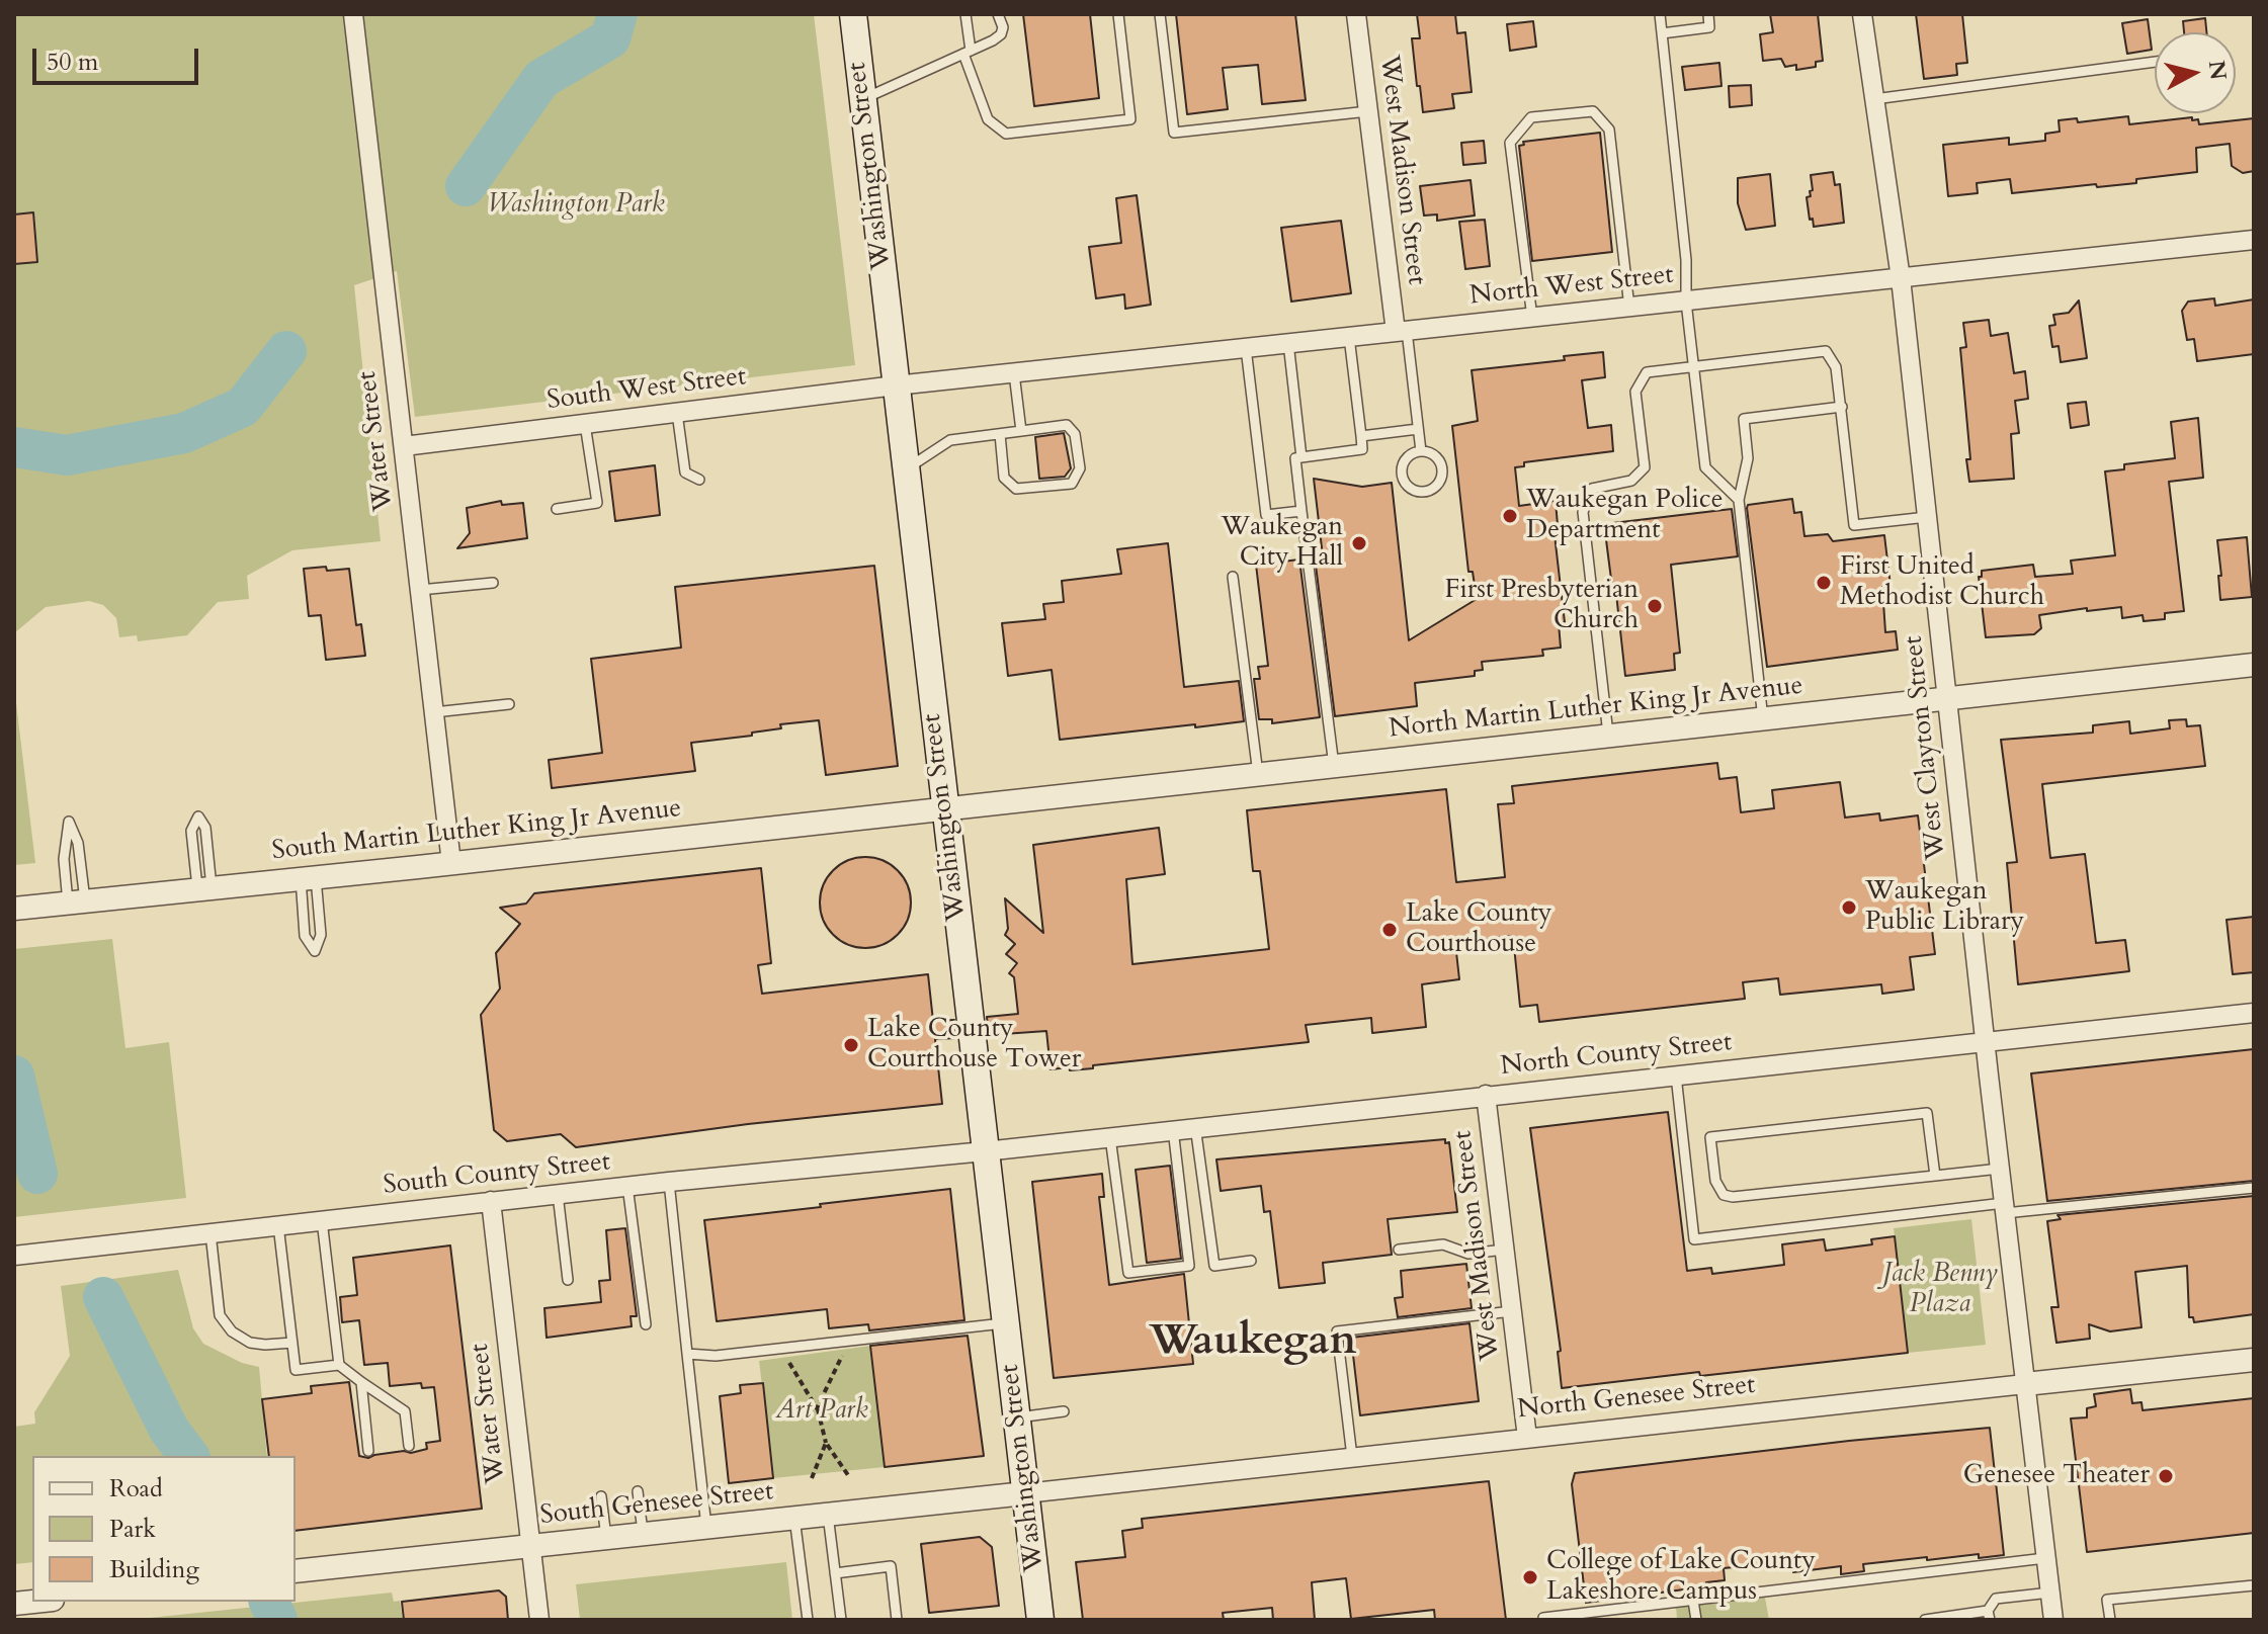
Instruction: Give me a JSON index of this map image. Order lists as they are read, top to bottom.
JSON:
{
  "streets": {
    "main road": ["Washington Street"],
    "street": [
      "West Madison Street",
      "North West Street",
      "South West Street",
      "Water Street",
      "North Martin Luther King Jr Avenue",
      "West Clayton Street",
      "South Martin Luther King Jr Avenue",
      "North County Street",
      "South County Street",
      "North Genesee Street",
      "South Genesee Street"
    ]
  },
  "crossings": [
    ["Washington Street", "North West Street"],
    ["Washington Street", "South West Street"],
    ["Washington Street", "North Martin Luther King Jr Avenue"],
    ["Washington Street", "South Martin Luther King Jr Avenue"],
    ["Washington Street", "North County Street"],
    ["Washington Street", "South County Street"],
    ["Washington Street", "North Genesee Street"],
    ["Washington Street", "South Genesee Street"],
    ["West Madison Street", "North West Street"],
    ["West Madison Street", "North County Street"],
    ["West Madison Street", "North Genesee Street"],
    ["North West Street", "South West Street"],
    ["North West Street", "West Clayton Street"],
    ["South West Street", "Water Street"],
    ["Water Street", "South Martin Luther King Jr Avenue"],
    ["Water Street", "South County Street"],
    ["Water Street", "South Genesee Street"],
    ["North Martin Luther King Jr Avenue", "West Clayton Street"],
    ["North Martin Luther King Jr Avenue", "South Martin Luther King Jr Avenue"],
    ["West Clayton Street", "North County Street"],
    ["West Clayton Street", "North Genesee Street"],
    ["North County Street", "South County Street"],
    ["North Genesee Street", "South Genesee Street"]
  ],
  "districts": ["Waukegan"],
  "parks": ["Washington Park", "Jack Benny Plaza", "Art Park"],
  "places": [
    "Waukegan Police Department",
    "Waukegan City Hall",
    "First United Methodist Church",
    "First Presbyterian Church",
    "Waukegan Public Library",
    "Lake County Courthouse",
    "Lake County Courthouse Tower",
    "Genesee Theater",
    "College of Lake County Lakeshore Campus"
  ],
  "legend": ["Road", "Park", "Building"],
  "scale_bar": "50 m",
  "north": "right"
}
